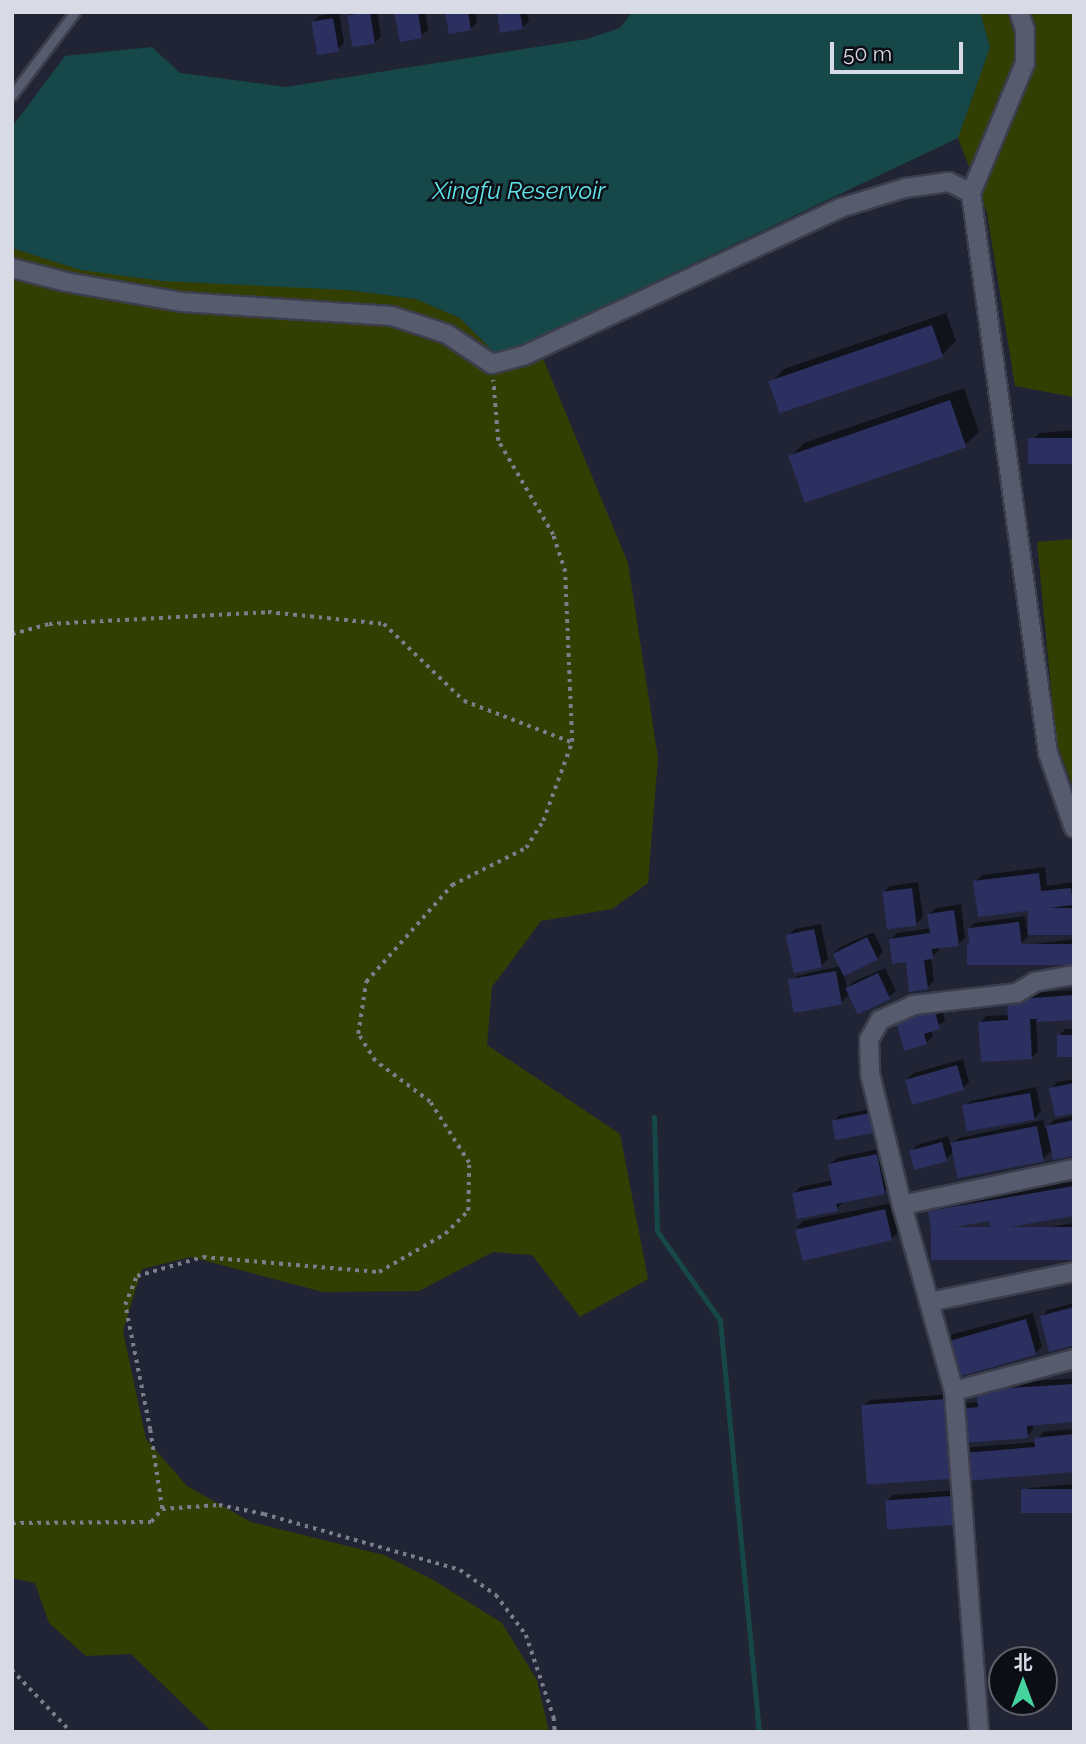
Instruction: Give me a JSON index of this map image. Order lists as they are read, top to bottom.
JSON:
{
  "water": ["Xingfu Reservoir"],
  "scale_bar": "50 m",
  "north": "top"
}
